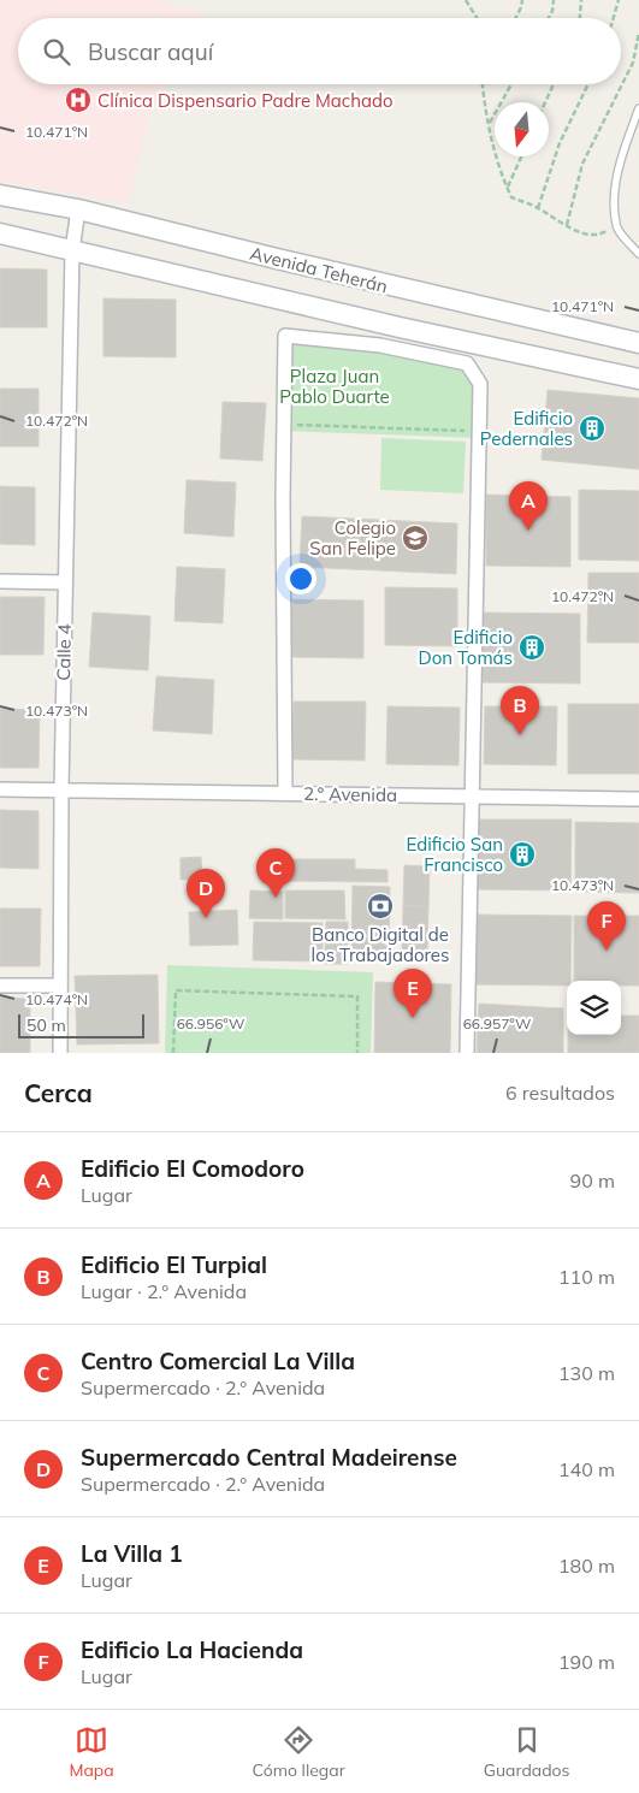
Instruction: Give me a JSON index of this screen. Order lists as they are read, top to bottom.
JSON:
{
  "streets": {
    "main road": ["Avenida Teherán"],
    "street": ["Calle 4", "2.° Avenida"]
  },
  "crossings": [
    ["Avenida Teherán", "Calle 4"],
    ["Calle 4", "2.° Avenida"]
  ],
  "parks": ["Plaza Juan Pablo Duarte"],
  "places": {
    "hospital": ["Clínica Dispensario Padre Machado"],
    "building": ["Edificio Pedernales", "Edificio Don Tomás", "Edificio San Francisco"],
    "school or university": ["Colegio San Felipe"],
    "bank": ["Banco Digital de los Trabajadores"]
  },
  "scale_bar": "50 m",
  "north": "bottom",
  "page": {
    "search": "Buscar aquí",
    "pins": [
      "A",
      "B",
      "C",
      "D",
      "F",
      "E"
    ],
    "scale": "50 m",
    "heading": ["Cerca", "6 resultados"],
    "list": [
      {
        "mark": "A",
        "name": "Edificio El Comodoro",
        "note": "Lugar",
        "value": "90 m"
      },
      {
        "mark": "B",
        "name": "Edificio El Turpial",
        "note": "Lugar · 2.° Avenida",
        "value": "110 m"
      },
      {
        "mark": "C",
        "name": "Centro Comercial La Villa",
        "note": "Supermercado · 2.° Avenida",
        "value": "130 m"
      },
      {
        "mark": "D",
        "name": "Supermercado Central Madeirense",
        "note": "Supermercado · 2.° Avenida",
        "value": "140 m"
      },
      {
        "mark": "E",
        "name": "La Villa 1",
        "note": "Lugar",
        "value": "180 m"
      },
      {
        "mark": "F",
        "name": "Edificio La Hacienda",
        "note": "Lugar",
        "value": "190 m"
      }
    ],
    "nav": ["Mapa", "Cómo llegar", "Guardados"]
  },
  "coordinates": [
    "10.471°N",
    "10.472°N",
    "10.473°N",
    "10.474°N",
    "66.956°W",
    "66.957°W"
  ]
}
